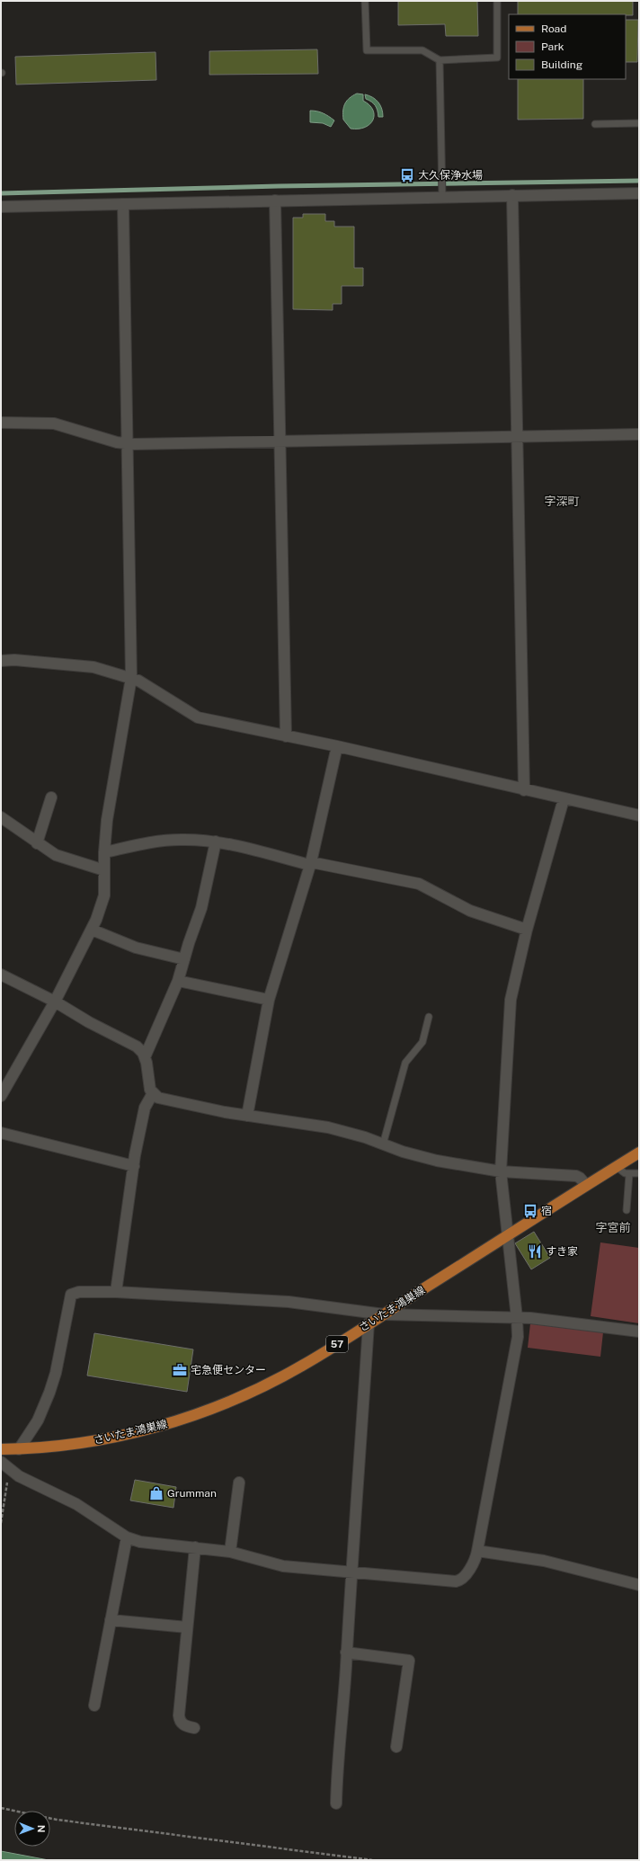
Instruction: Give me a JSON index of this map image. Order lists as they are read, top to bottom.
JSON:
{
  "streets": {
    "main road": ["さいたま鴻巣線", "57"]
  },
  "districts": ["字深町", "字宮前"],
  "places": {
    "bus stop": ["大久保浄水場", "宿"],
    "restaurant": ["すき家"],
    "office": ["宅急便センター"],
    "shop": ["Grumman"]
  },
  "legend": ["Road", "Park", "Building"],
  "north": "right"
}
